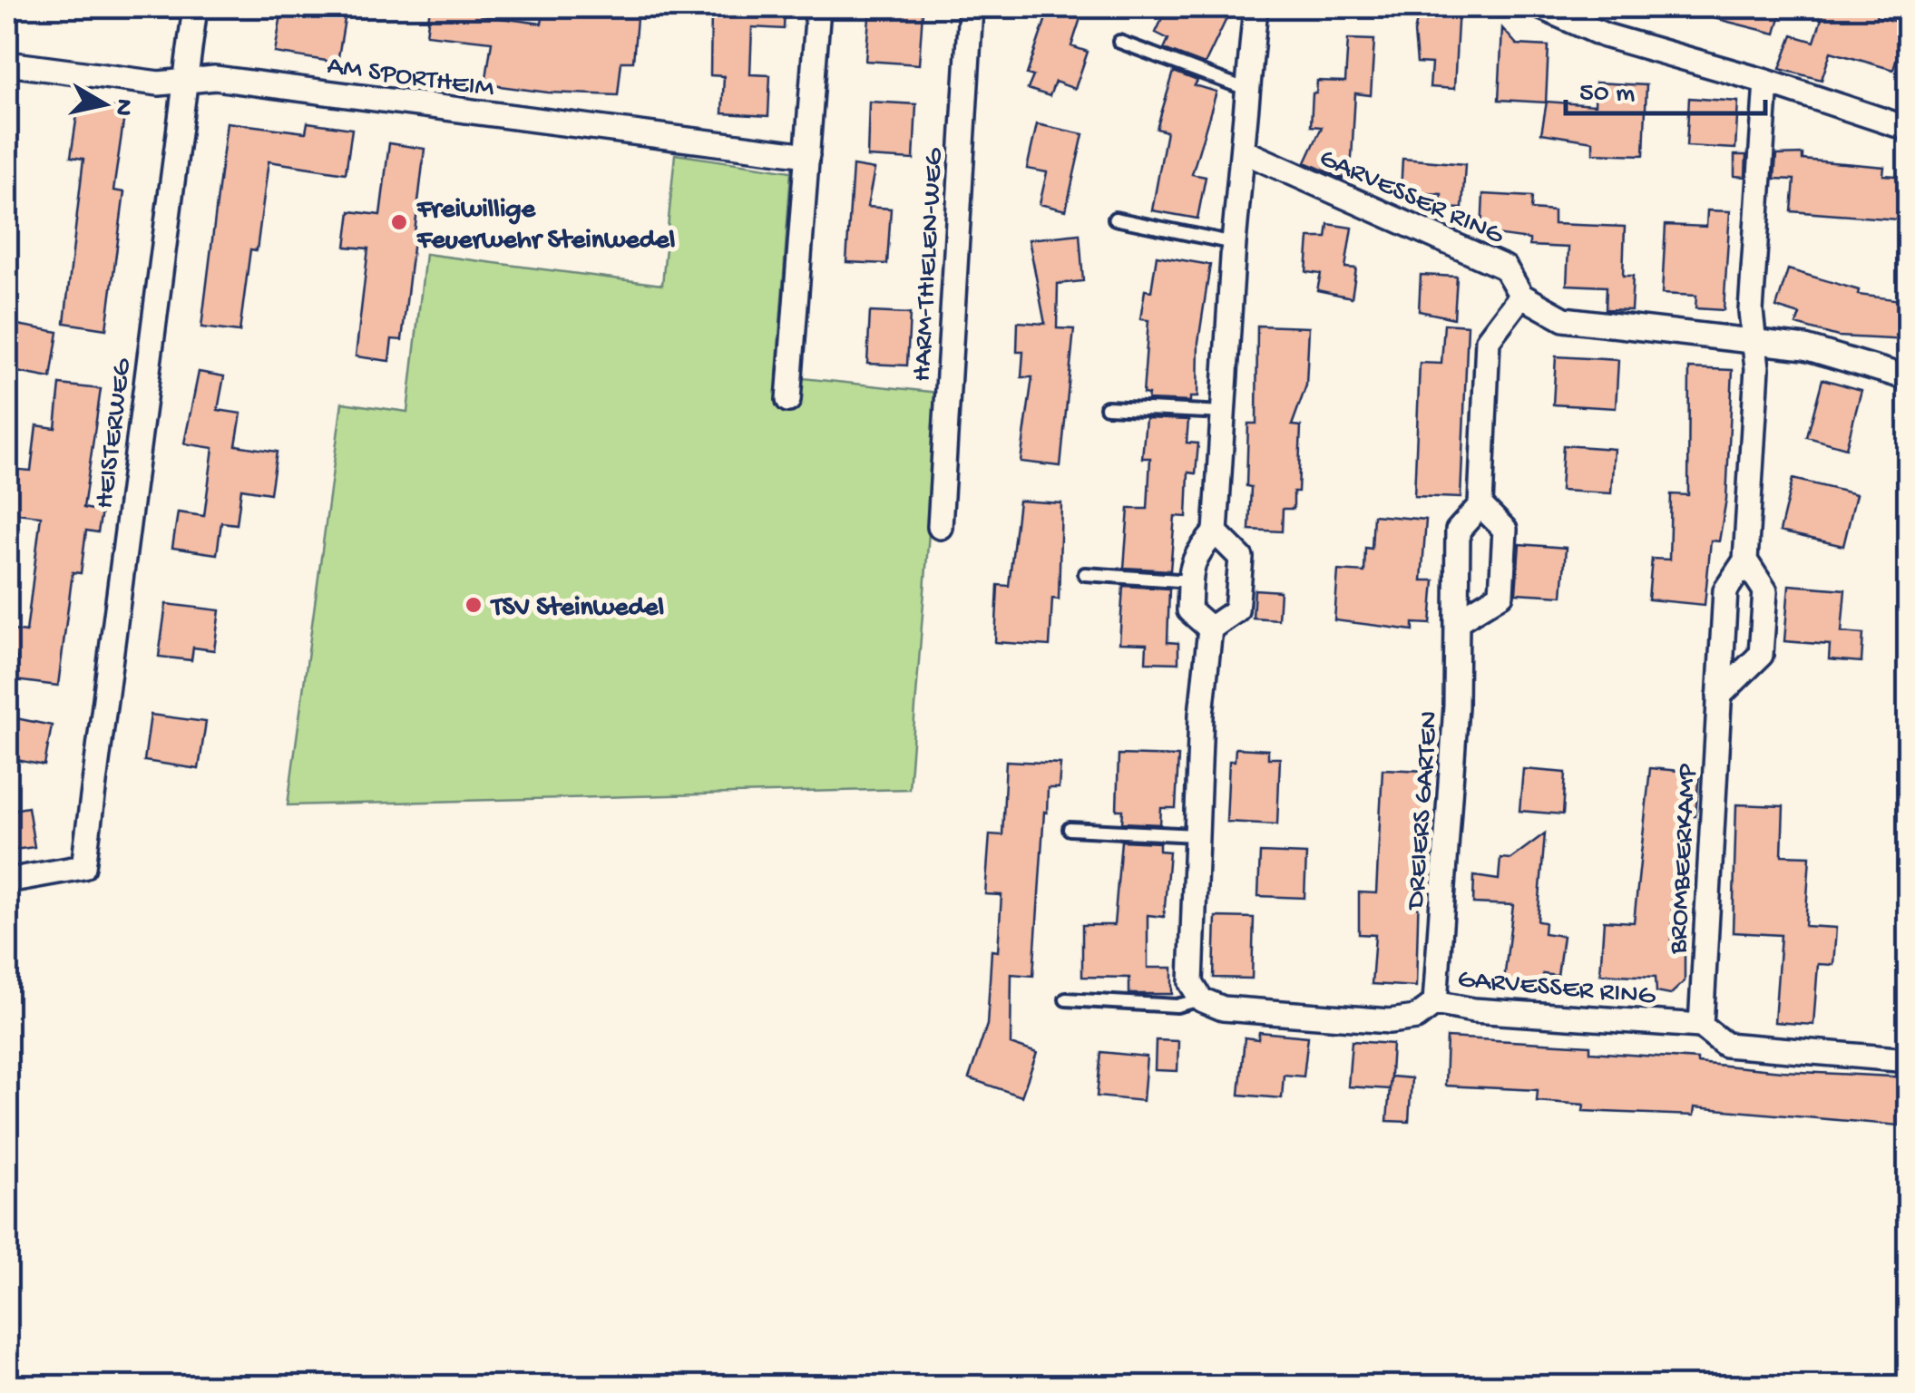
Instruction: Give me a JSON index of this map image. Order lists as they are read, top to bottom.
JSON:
{
  "streets": {
    "street": [
      "AM SPORTHEIM",
      "GARVESSER RING",
      "HARM-THIELEN-WEG",
      "HEISTERWEG",
      "DREIERS GARTEN",
      "BROMBEERKAMP"
    ]
  },
  "crossings": [
    ["AM SPORTHEIM", "HEISTERWEG"],
    ["GARVESSER RING", "DREIERS GARTEN"],
    ["GARVESSER RING", "BROMBEERKAMP"]
  ],
  "places": ["Freiwillige Feuerwehr Steinwedel", "TSV Steinwedel"],
  "scale_bar": "50 m",
  "north": "right"
}
